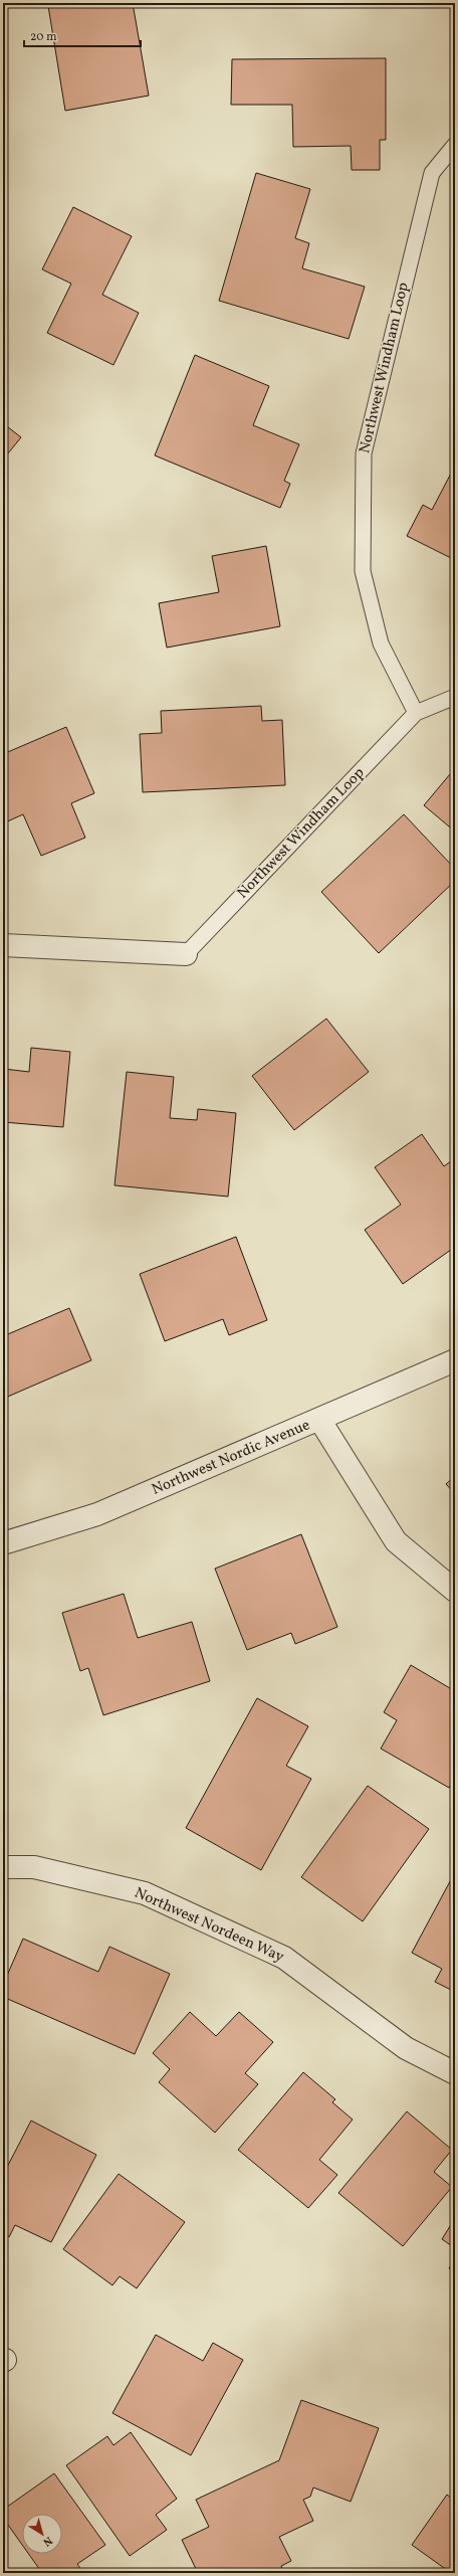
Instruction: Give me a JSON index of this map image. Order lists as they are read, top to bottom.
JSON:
{
  "streets": {
    "street": ["Northwest Nordic Avenue", "Northwest Nordeen Way"],
    "lane": ["Northwest Windham Loop"]
  },
  "scale_bar": "20 m",
  "north": "bottom right"
}
